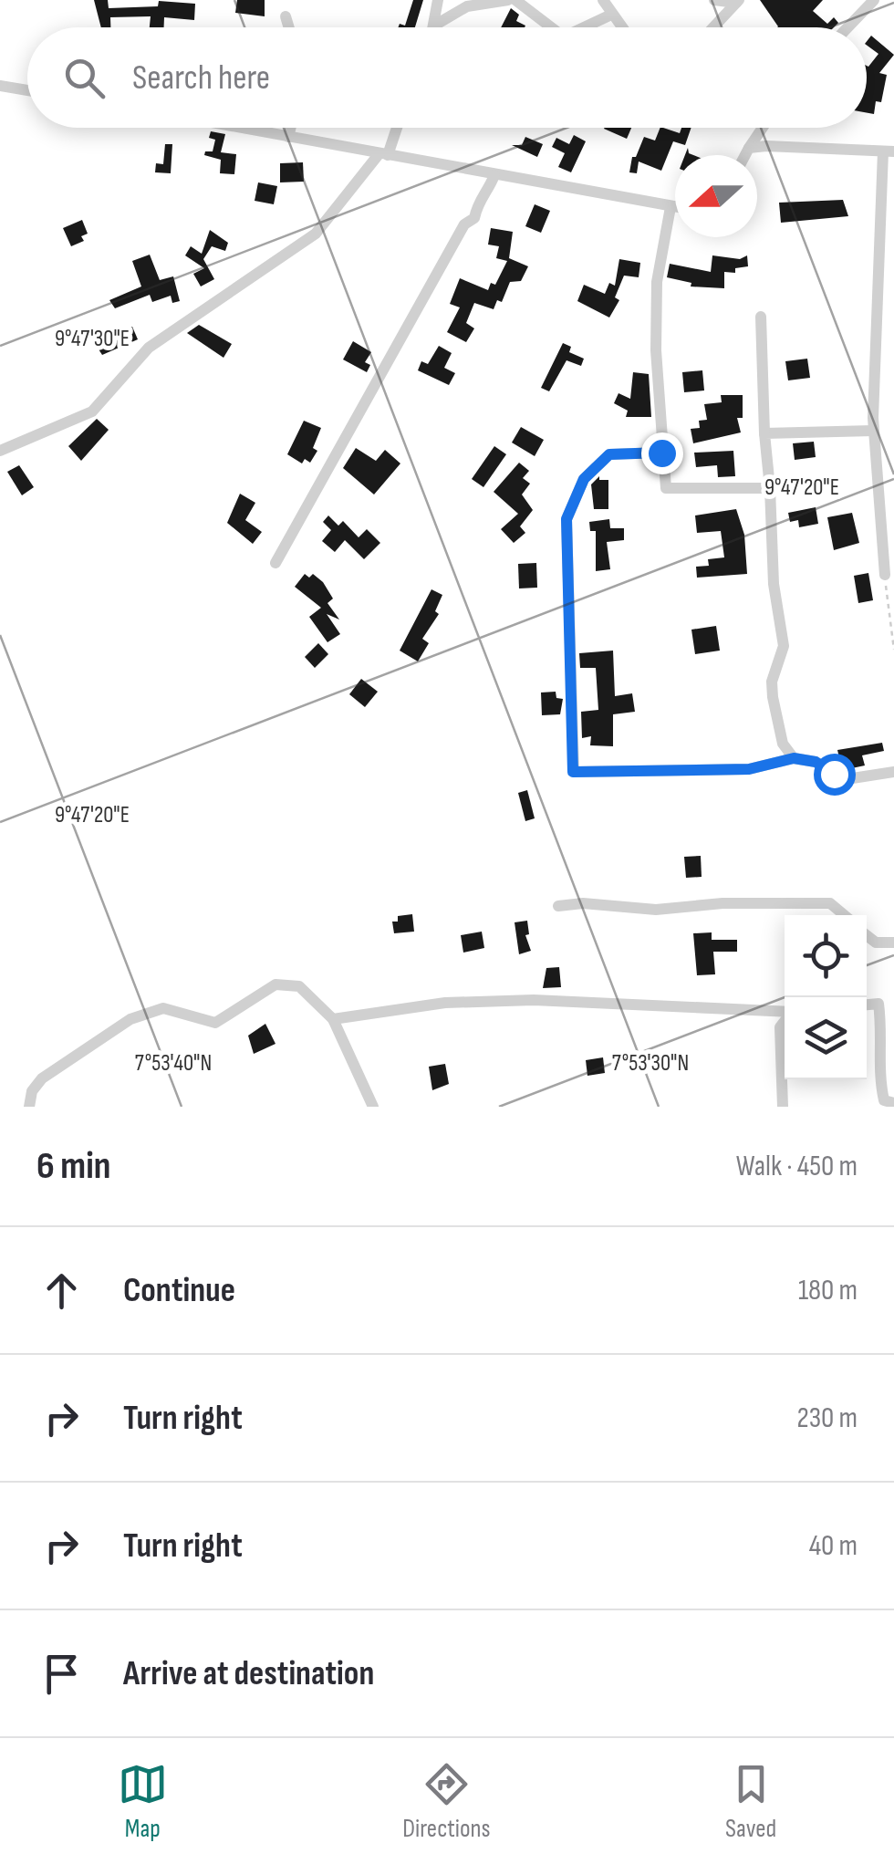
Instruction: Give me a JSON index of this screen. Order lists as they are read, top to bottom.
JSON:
{
  "north": "left",
  "page": {
    "search": "Search here",
    "heading": ["6 min", "Walk · 450 m"],
    "list": [
      ["Continue", "180 m"],
      ["Turn right", "230 m"],
      ["Turn right", "40 m"],
      "Arrive at destination"
    ],
    "nav": ["Map", "Directions", "Saved"]
  },
  "coordinates": [
    "9°47'30\"E",
    "9°47'20\"E",
    "7°53'40\"N",
    "7°53'30\"N"
  ]
}
